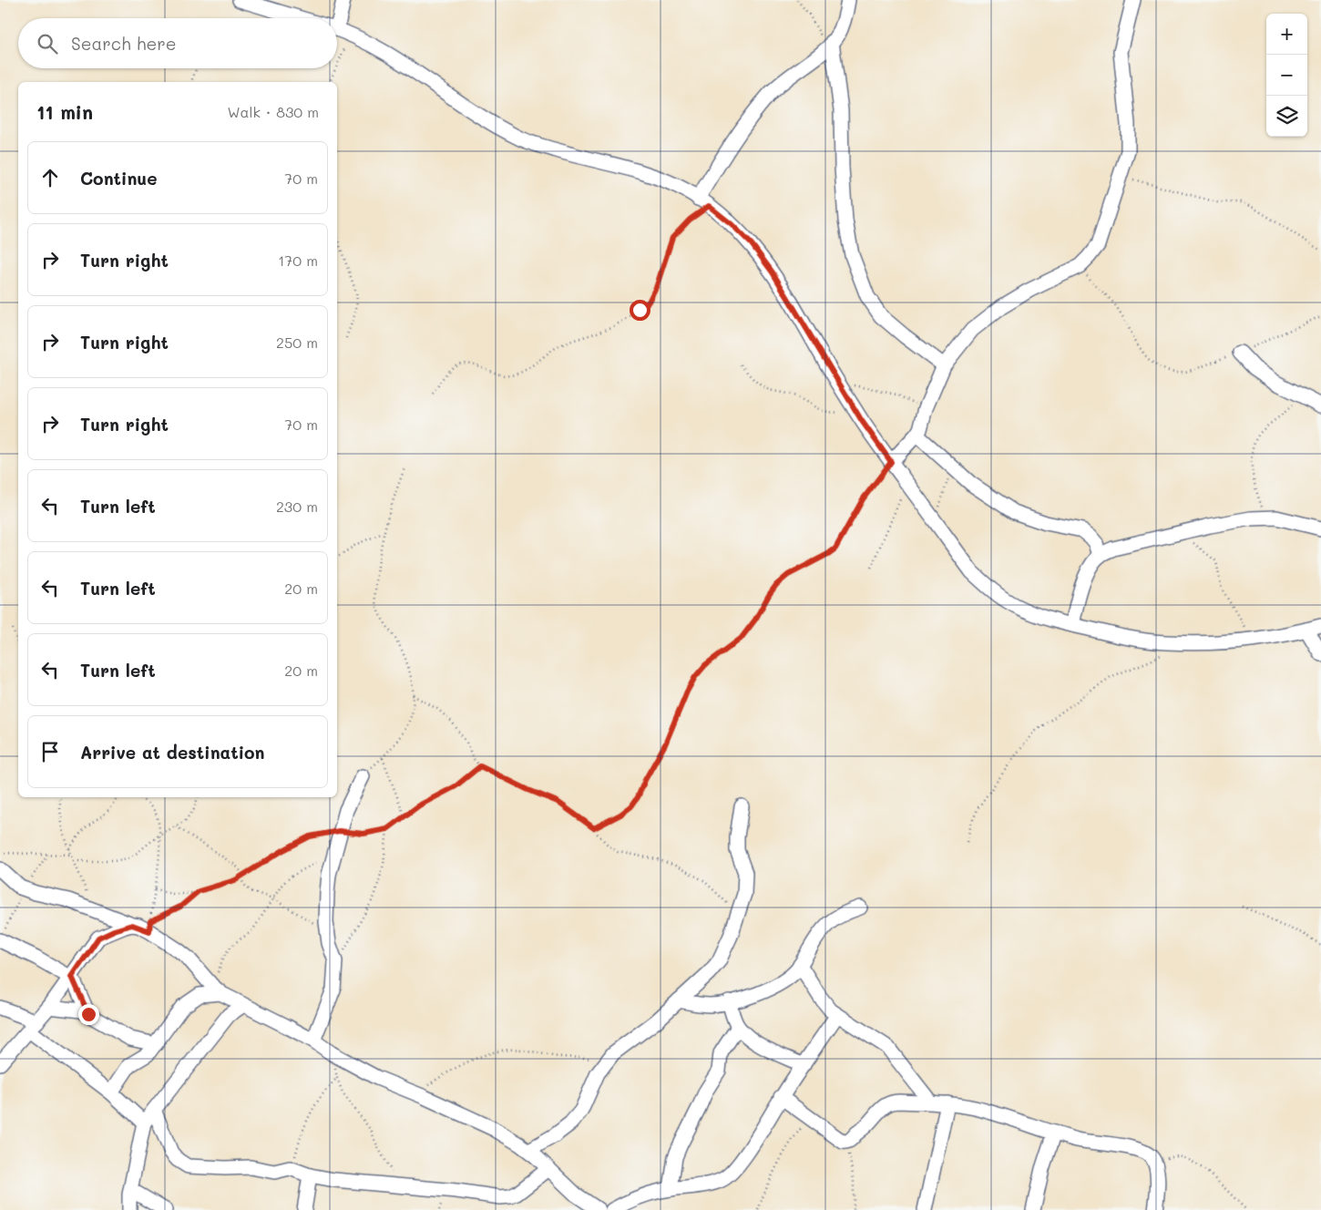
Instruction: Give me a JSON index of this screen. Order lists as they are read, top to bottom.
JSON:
{
  "page": {
    "map_buttons": ["+", "−"],
    "search": "Search here",
    "heading": ["11 min", "Walk · 830 m"],
    "list": [
      ["Continue", "70 m"],
      ["Turn right", "170 m"],
      ["Turn right", "250 m"],
      ["Turn right", "70 m"],
      ["Turn left", "230 m"],
      ["Turn left", "20 m"],
      ["Turn left", "20 m"],
      "Arrive at destination"
    ]
  }
}
